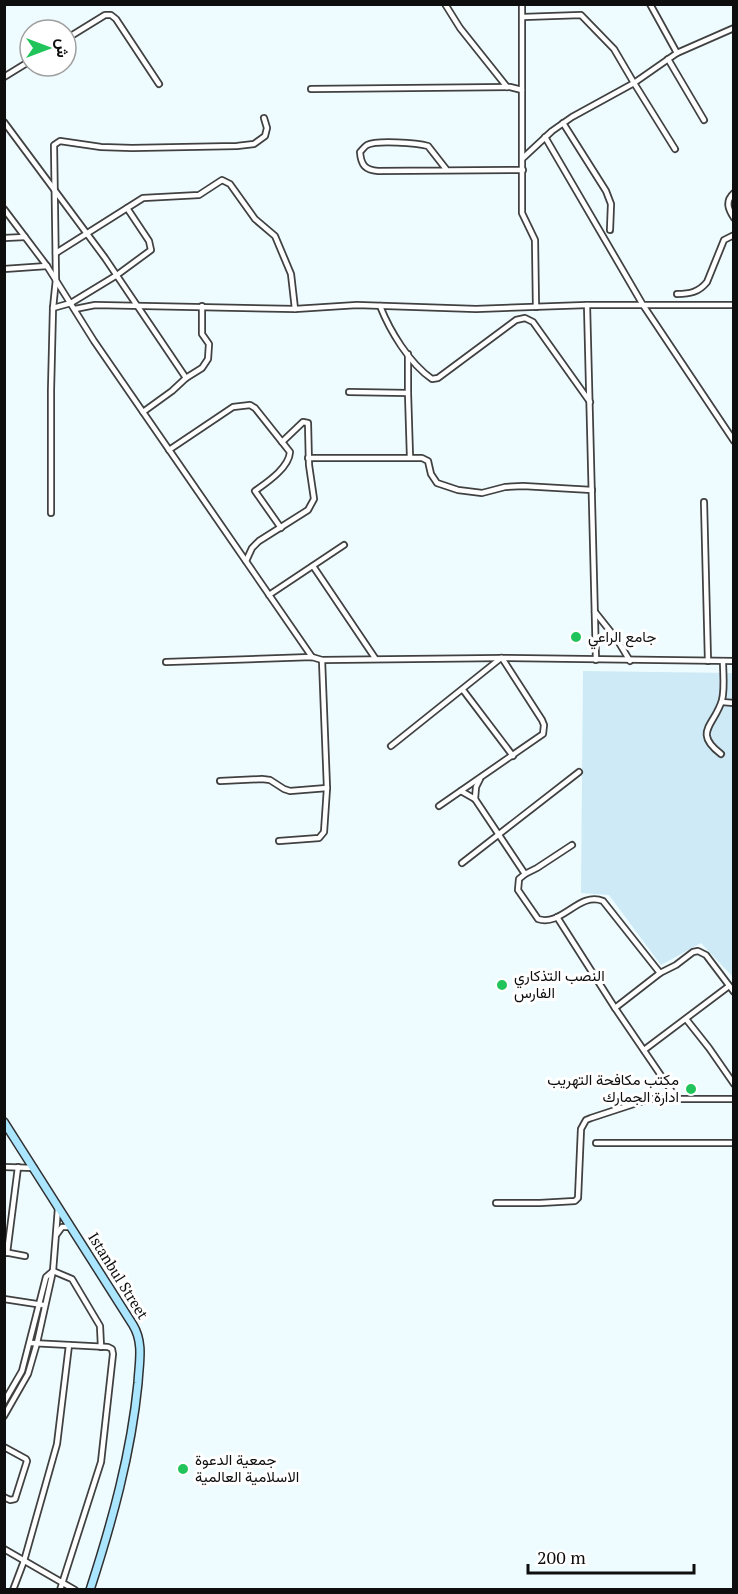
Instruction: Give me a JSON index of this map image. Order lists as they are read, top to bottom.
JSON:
{
  "streets": {
    "street": ["Istanbul Street"]
  },
  "places": [
    "جامع الراعي",
    "النصب التذكاري الفارس",
    "مكتب مكافحة التهريب ادارة الجمارك",
    "جمعية الدعوة الاسلامية العالمية"
  ],
  "scale_bar": "200 m",
  "north": "right"
}
